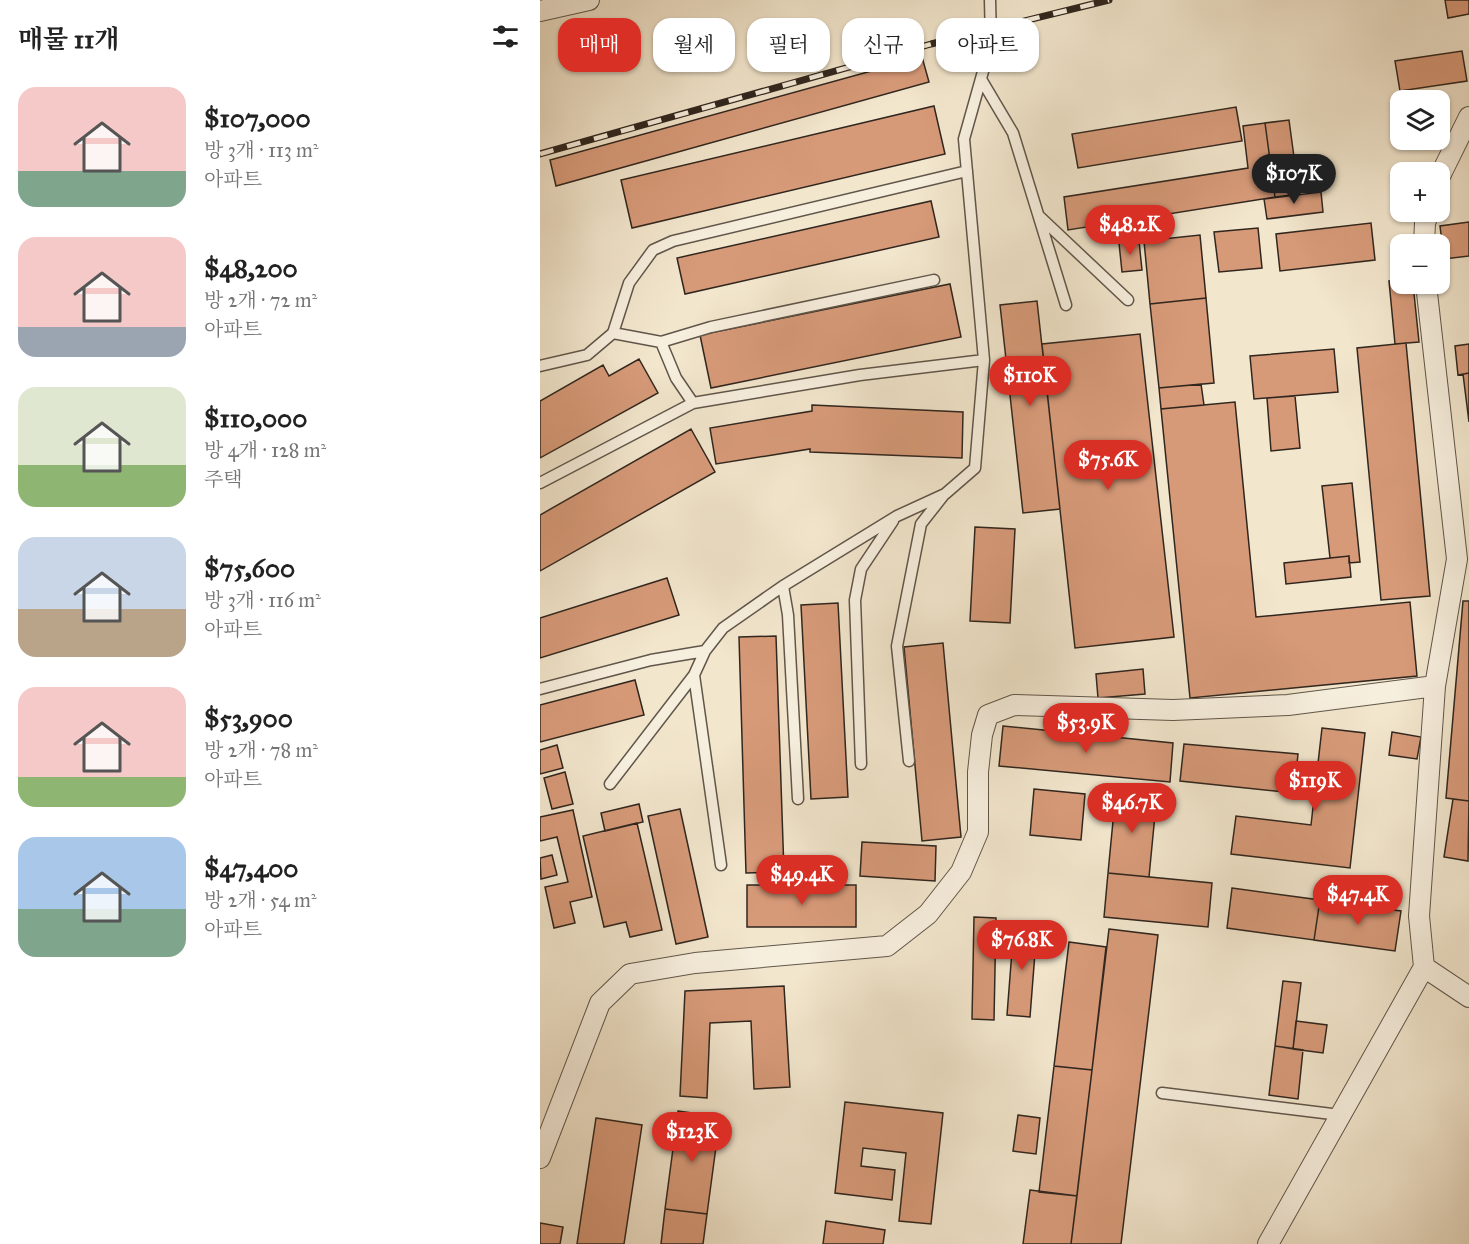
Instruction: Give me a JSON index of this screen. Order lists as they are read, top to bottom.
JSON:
{
  "page": {
    "heading": "매물 11개",
    "chip": [
      "매매",
      "월세",
      "필터",
      "신규",
      "아파트"
    ],
    "list": [
      {
        "name": "$107,000",
        "note": "방 3개 · 113 m² · 아파트"
      },
      {
        "name": "$48,200",
        "note": "방 2개 · 72 m² · 아파트"
      },
      {
        "name": "$110,000",
        "note": "방 4개 · 128 m² · 주택"
      },
      {
        "name": "$75,600",
        "note": "방 3개 · 116 m² · 아파트"
      },
      {
        "name": "$53,900",
        "note": "방 2개 · 78 m² · 아파트"
      },
      {
        "name": "$47,400",
        "note": "방 2개 · 54 m² · 아파트"
      }
    ],
    "map_buttons": ["+", "−"],
    "price": [
      "$107K",
      "$48.2K",
      "$110K",
      "$75.6K",
      "$53.9K",
      "$119K",
      "$46.7K",
      "$49.4K",
      "$47.4K",
      "$76.8K",
      "$123K"
    ]
  }
}
